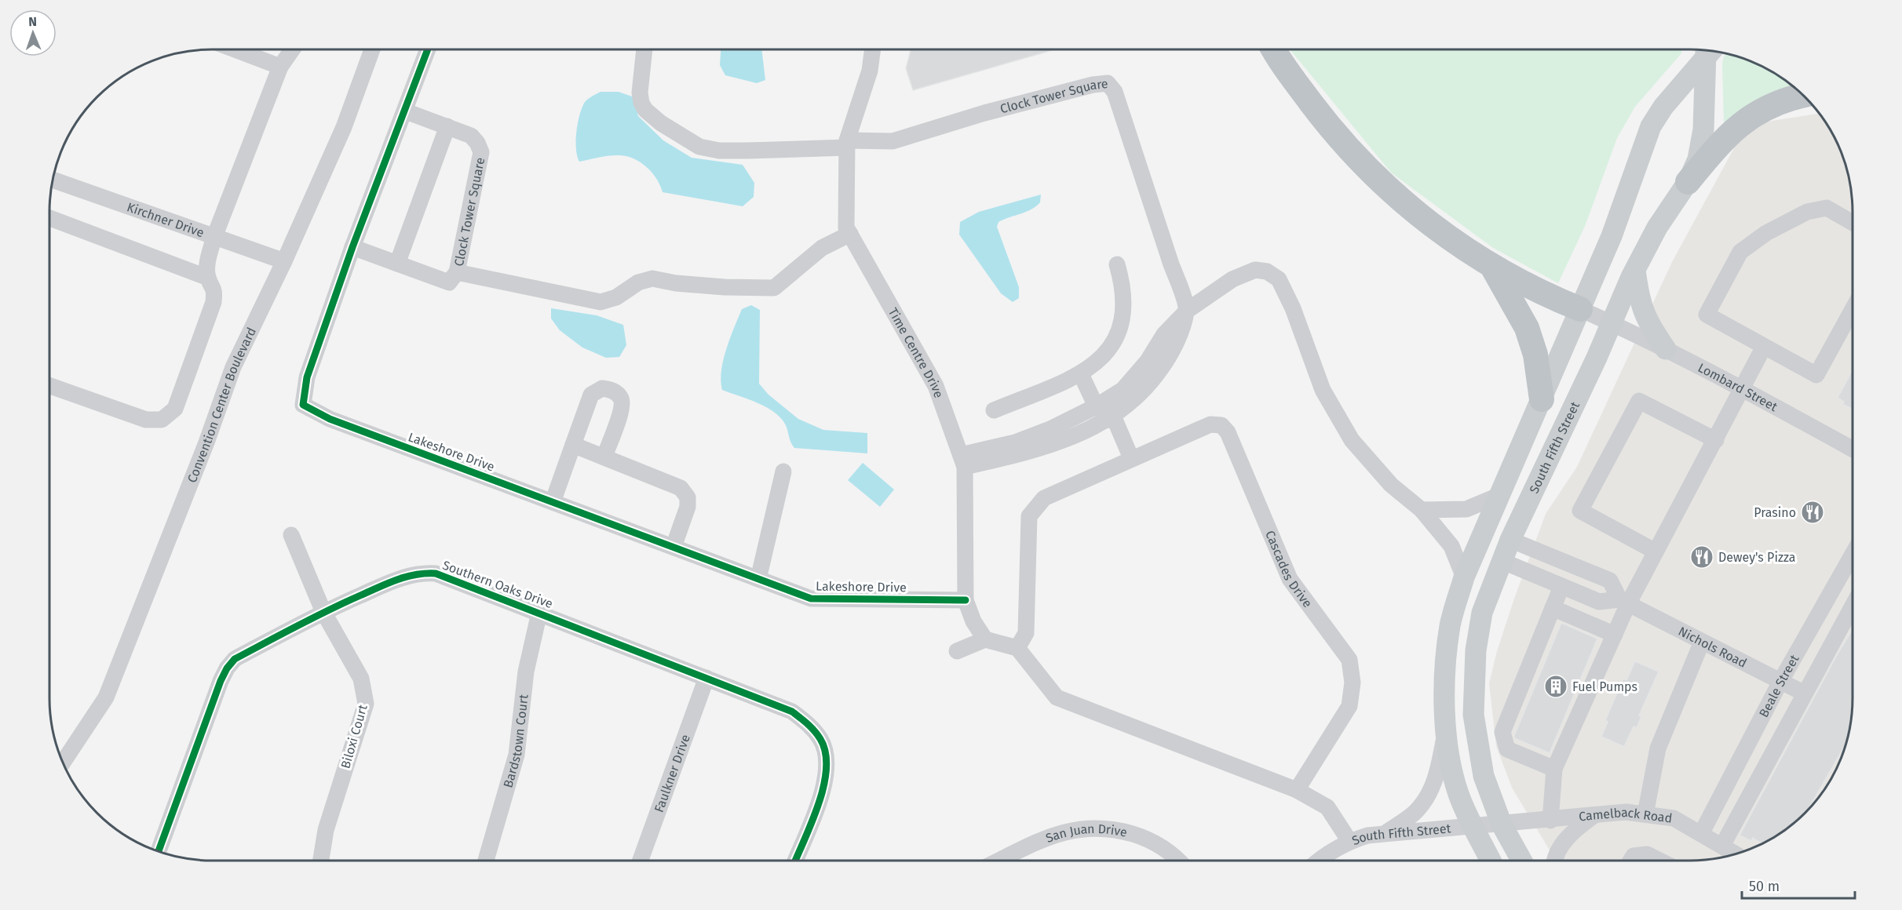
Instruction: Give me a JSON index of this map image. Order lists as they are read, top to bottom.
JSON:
{
  "streets": {
    "main road": ["South Fifth Street"],
    "street": [
      "Clock Tower Square",
      "Kirchner Drive",
      "Time Centre Drive",
      "Lombard Street",
      "Convention Center Boulevard",
      "Lakeshore Drive",
      "Cascades Drive",
      "Southern Oaks Drive",
      "Nichols Road",
      "Beale Street",
      "Biloxi Court",
      "Bardstown Court",
      "Faulkner Drive",
      "Camelback Road",
      "San Juan Drive"
    ]
  },
  "crossings": [
    ["Clock Tower Square", "Time Centre Drive"],
    ["Clock Tower Square", "Lakeshore Drive"],
    ["Kirchner Drive", "Convention Center Boulevard"],
    ["Time Centre Drive", "Lakeshore Drive"],
    ["Lombard Street", "South Fifth Street"],
    ["South Fifth Street", "Camelback Road"],
    ["Southern Oaks Drive", "Biloxi Court"],
    ["Southern Oaks Drive", "Bardstown Court"],
    ["Southern Oaks Drive", "Faulkner Drive"],
    ["Nichols Road", "Beale Street"],
    ["Beale Street", "Camelback Road"]
  ],
  "places": {
    "restaurant": ["Prasino", "Dewey's Pizza"],
    "building": ["Fuel Pumps"]
  },
  "scale_bar": "50 m",
  "north": "top"
}
